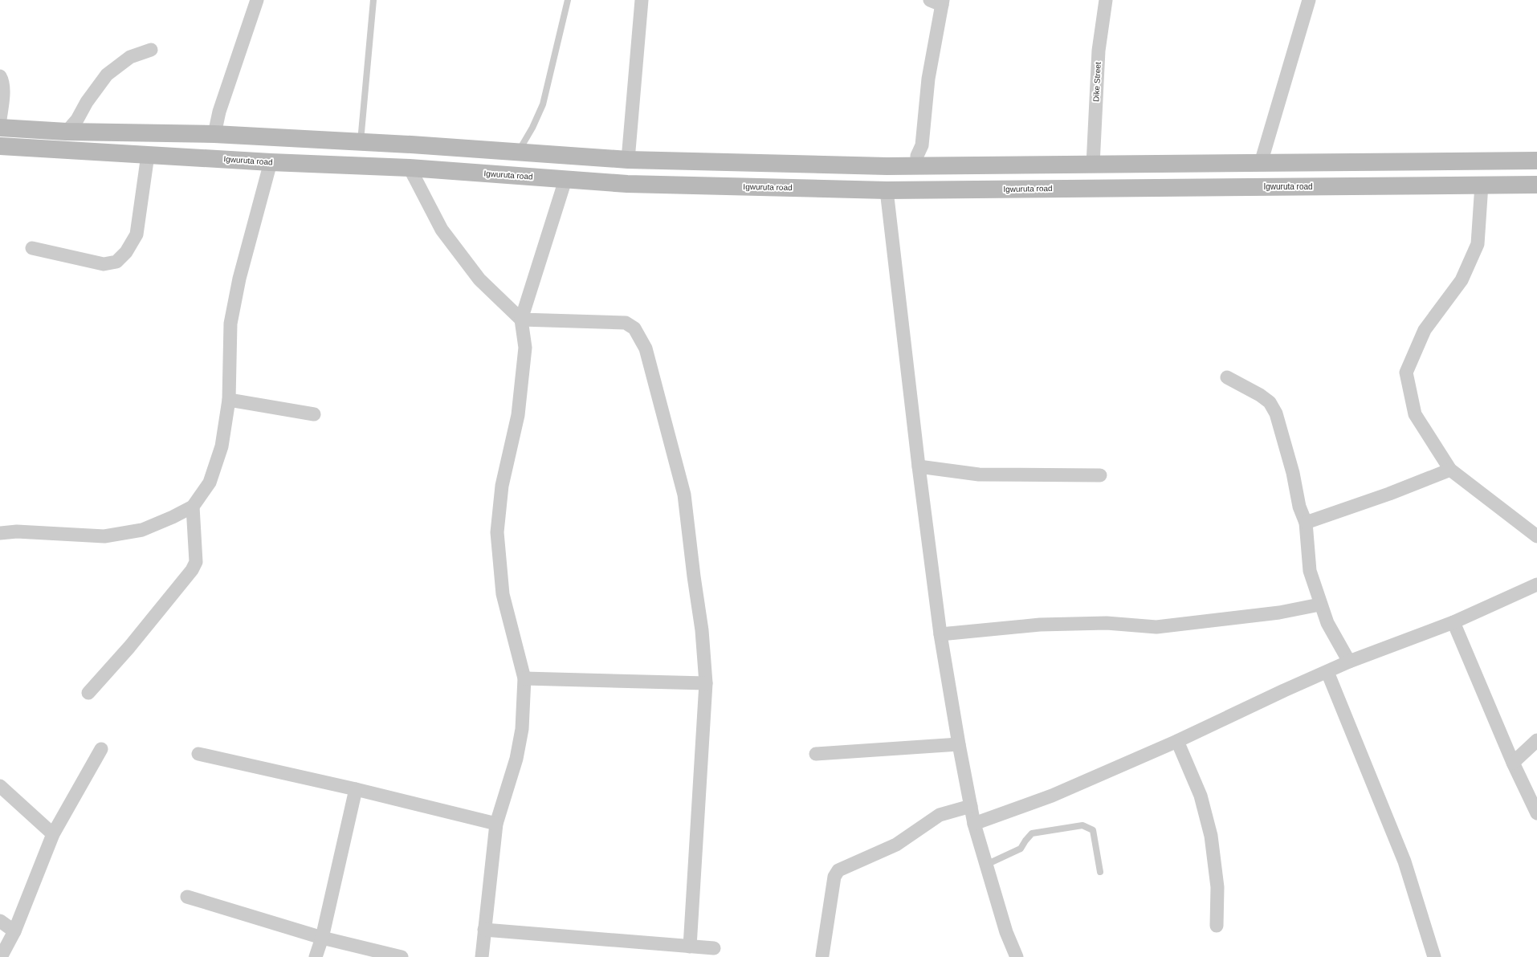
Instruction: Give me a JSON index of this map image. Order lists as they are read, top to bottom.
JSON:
{
  "streets": {
    "main road": ["Igwuruta road"],
    "street": ["Dike Street"]
  }
}
